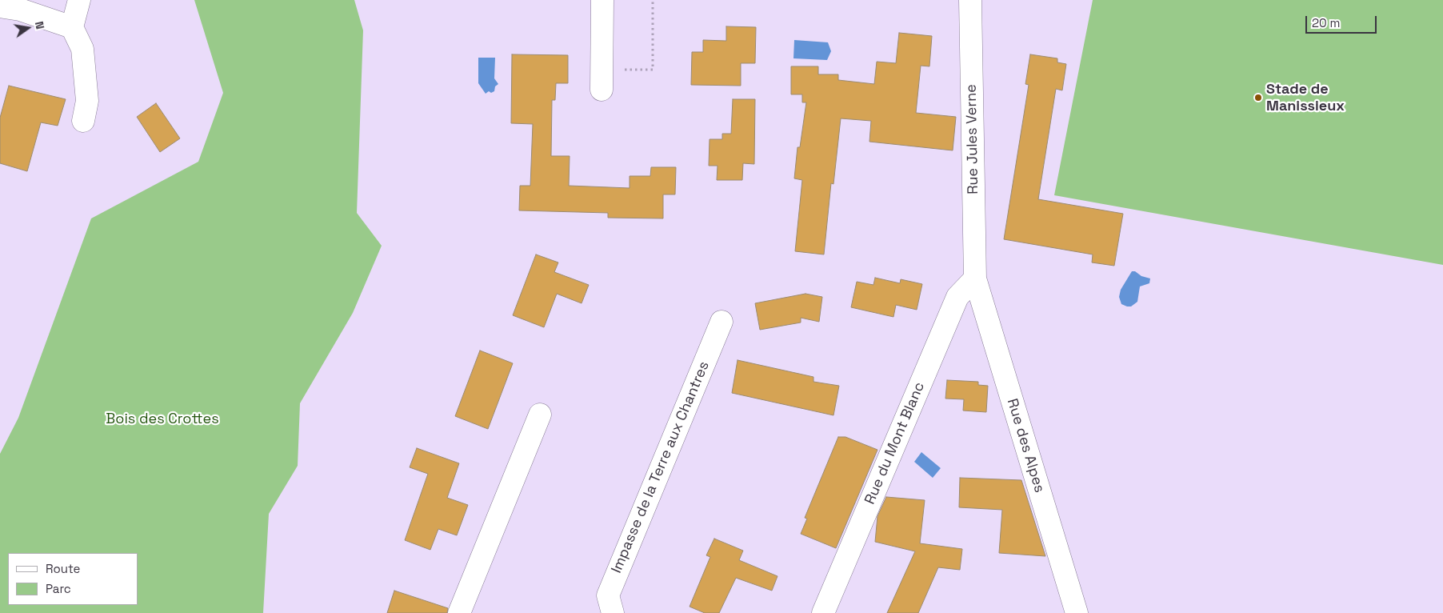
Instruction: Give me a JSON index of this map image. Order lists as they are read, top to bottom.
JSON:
{
  "streets": {
    "street": [
      "Rue Jules Verne",
      "Rue du Mont Blanc",
      "Rue des Alpes",
      "Impasse de la Terre aux Chantres"
    ]
  },
  "crossings": [
    ["Rue Jules Verne", "Rue du Mont Blanc"],
    ["Rue Jules Verne", "Rue des Alpes"],
    ["Rue du Mont Blanc", "Rue des Alpes"]
  ],
  "parks": ["Bois des Crottes"],
  "places": ["Stade de Manissieux"],
  "legend": ["Route", "Parc"],
  "scale_bar": "20 m",
  "north": "right"
}
